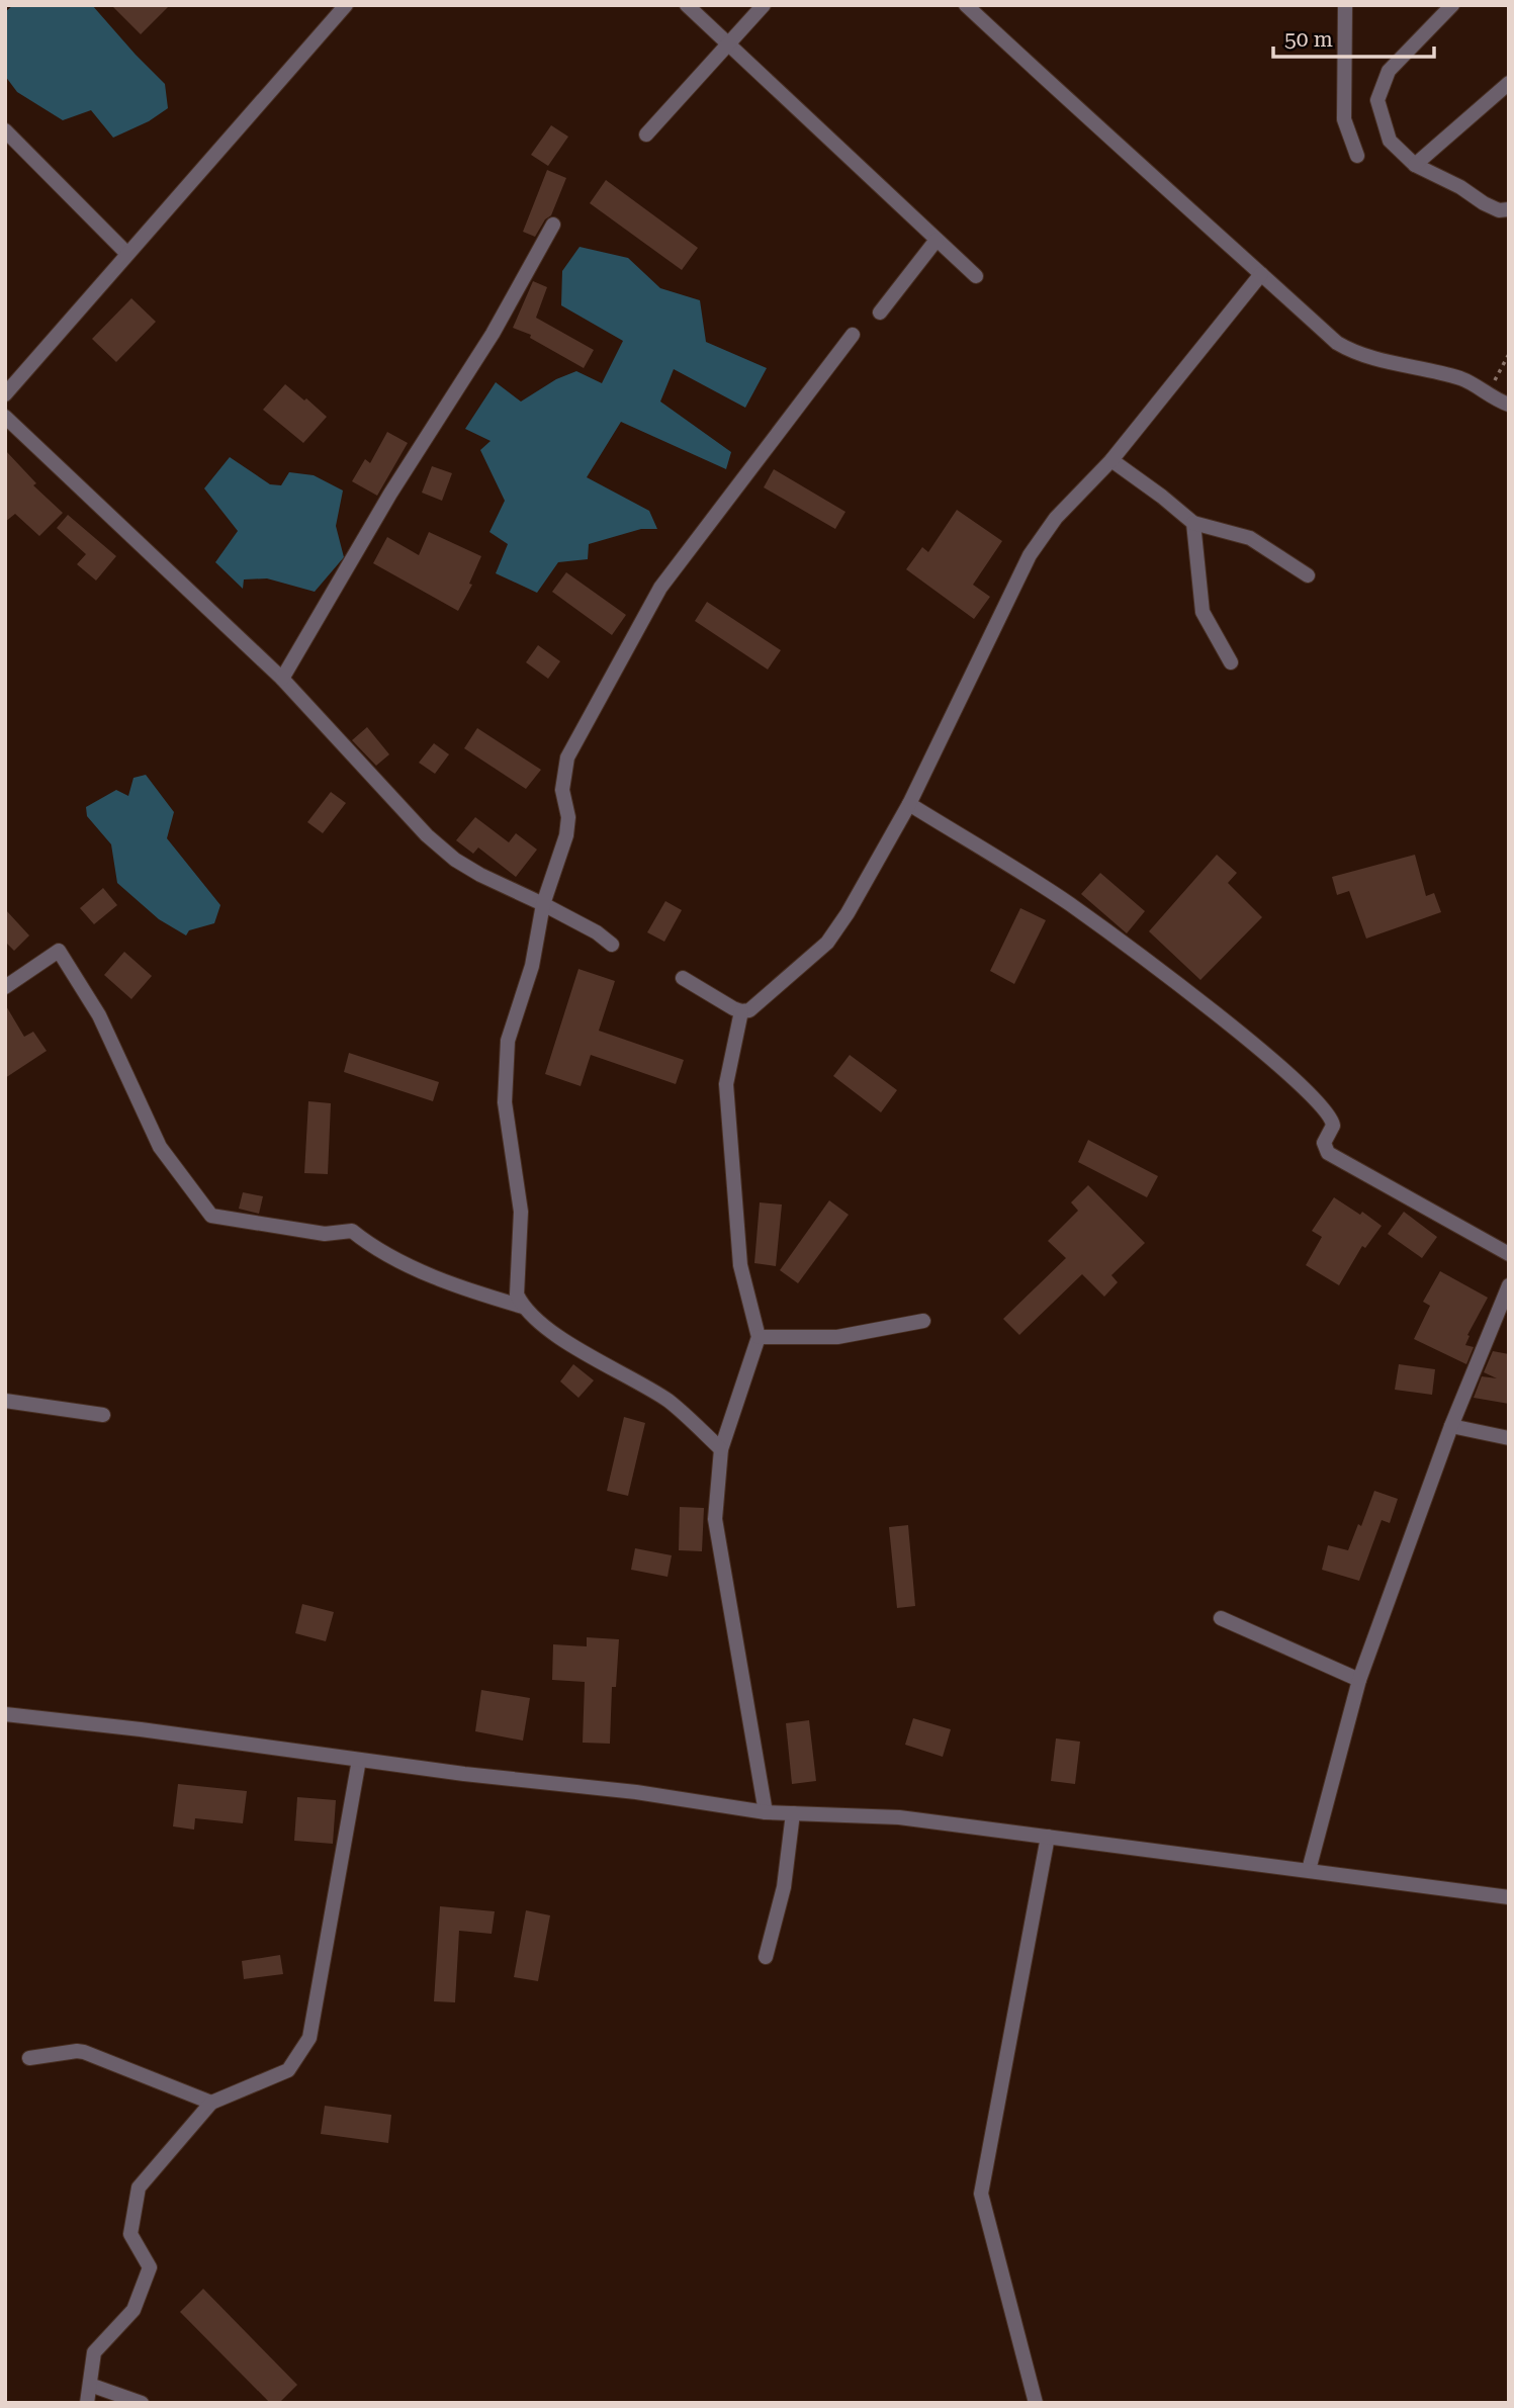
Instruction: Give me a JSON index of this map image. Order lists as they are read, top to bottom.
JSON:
{
  "scale_bar": "50 m"
}
